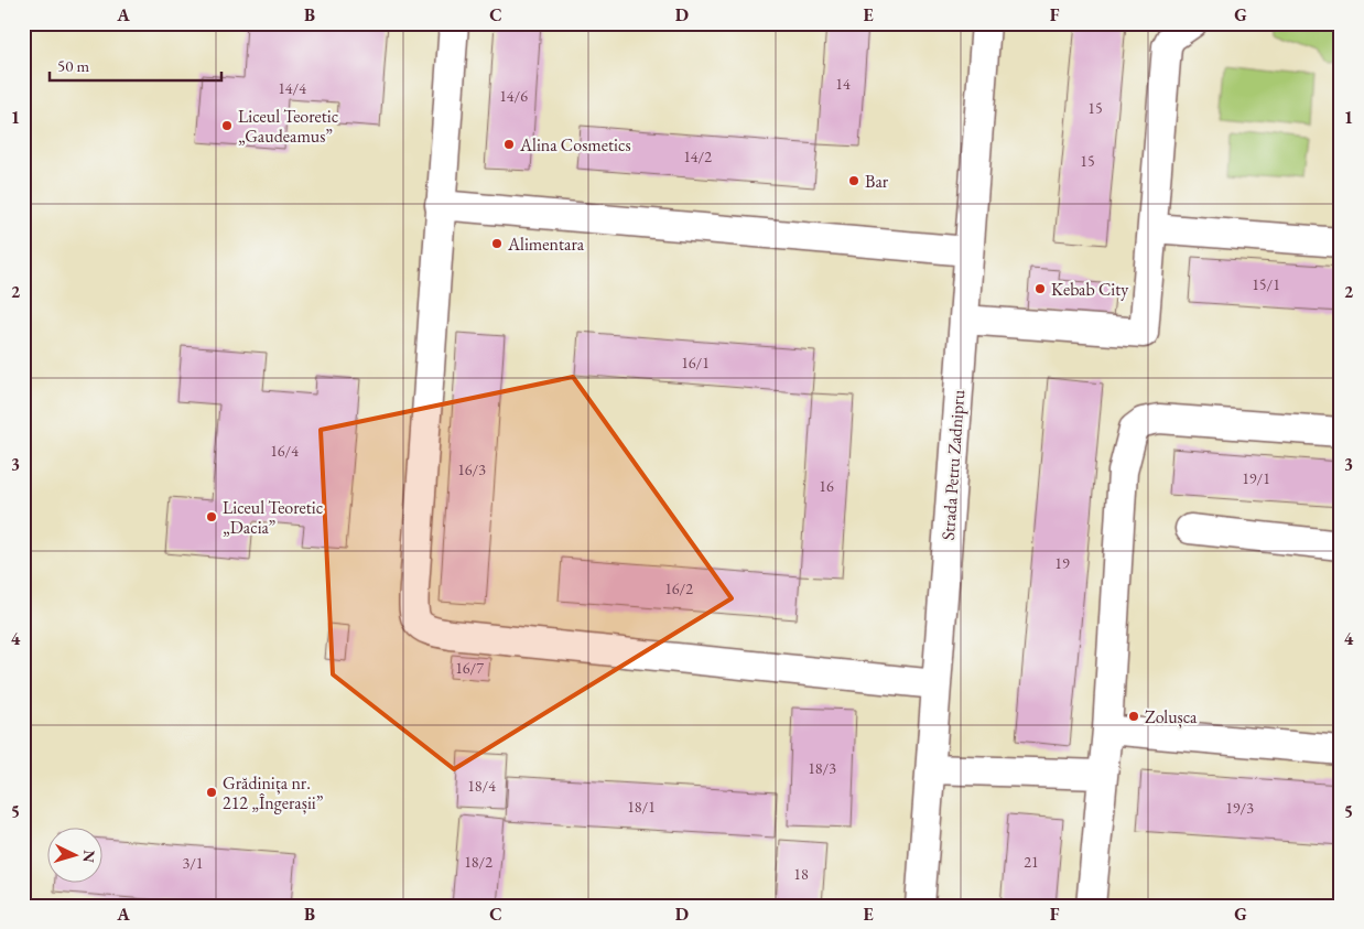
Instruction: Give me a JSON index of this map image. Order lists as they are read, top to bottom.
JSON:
{
  "streets": {
    "street": ["Strada Petru Zadnipru"]
  },
  "places": [
    "Liceul Teoretic „Gaudeamus”",
    "Alina Cosmetics",
    "Bar",
    "Alimentara",
    "Kebab City",
    "Liceul Teoretic „Dacia”",
    "Zolușca",
    "Grădinița nr. 212 „Îngerașii”"
  ],
  "house_numbers": [
    "14",
    "14/4",
    "14/6",
    "15",
    "14/2",
    "15",
    "15/1",
    "16/1",
    "16/4",
    "16/3",
    "19/1",
    "16",
    "19",
    "16/2",
    "16/7",
    "18/3",
    "18/4",
    "18/1",
    "19/3",
    "18/2",
    "21",
    "3/1",
    "18"
  ],
  "scale_bar": "50 m",
  "north": "right",
  "grid": {
    "columns": [
      "A",
      "B",
      "C",
      "D",
      "E",
      "F",
      "G"
    ],
    "rows": [
      "1",
      "2",
      "3",
      "4",
      "5"
    ]
  }
}
